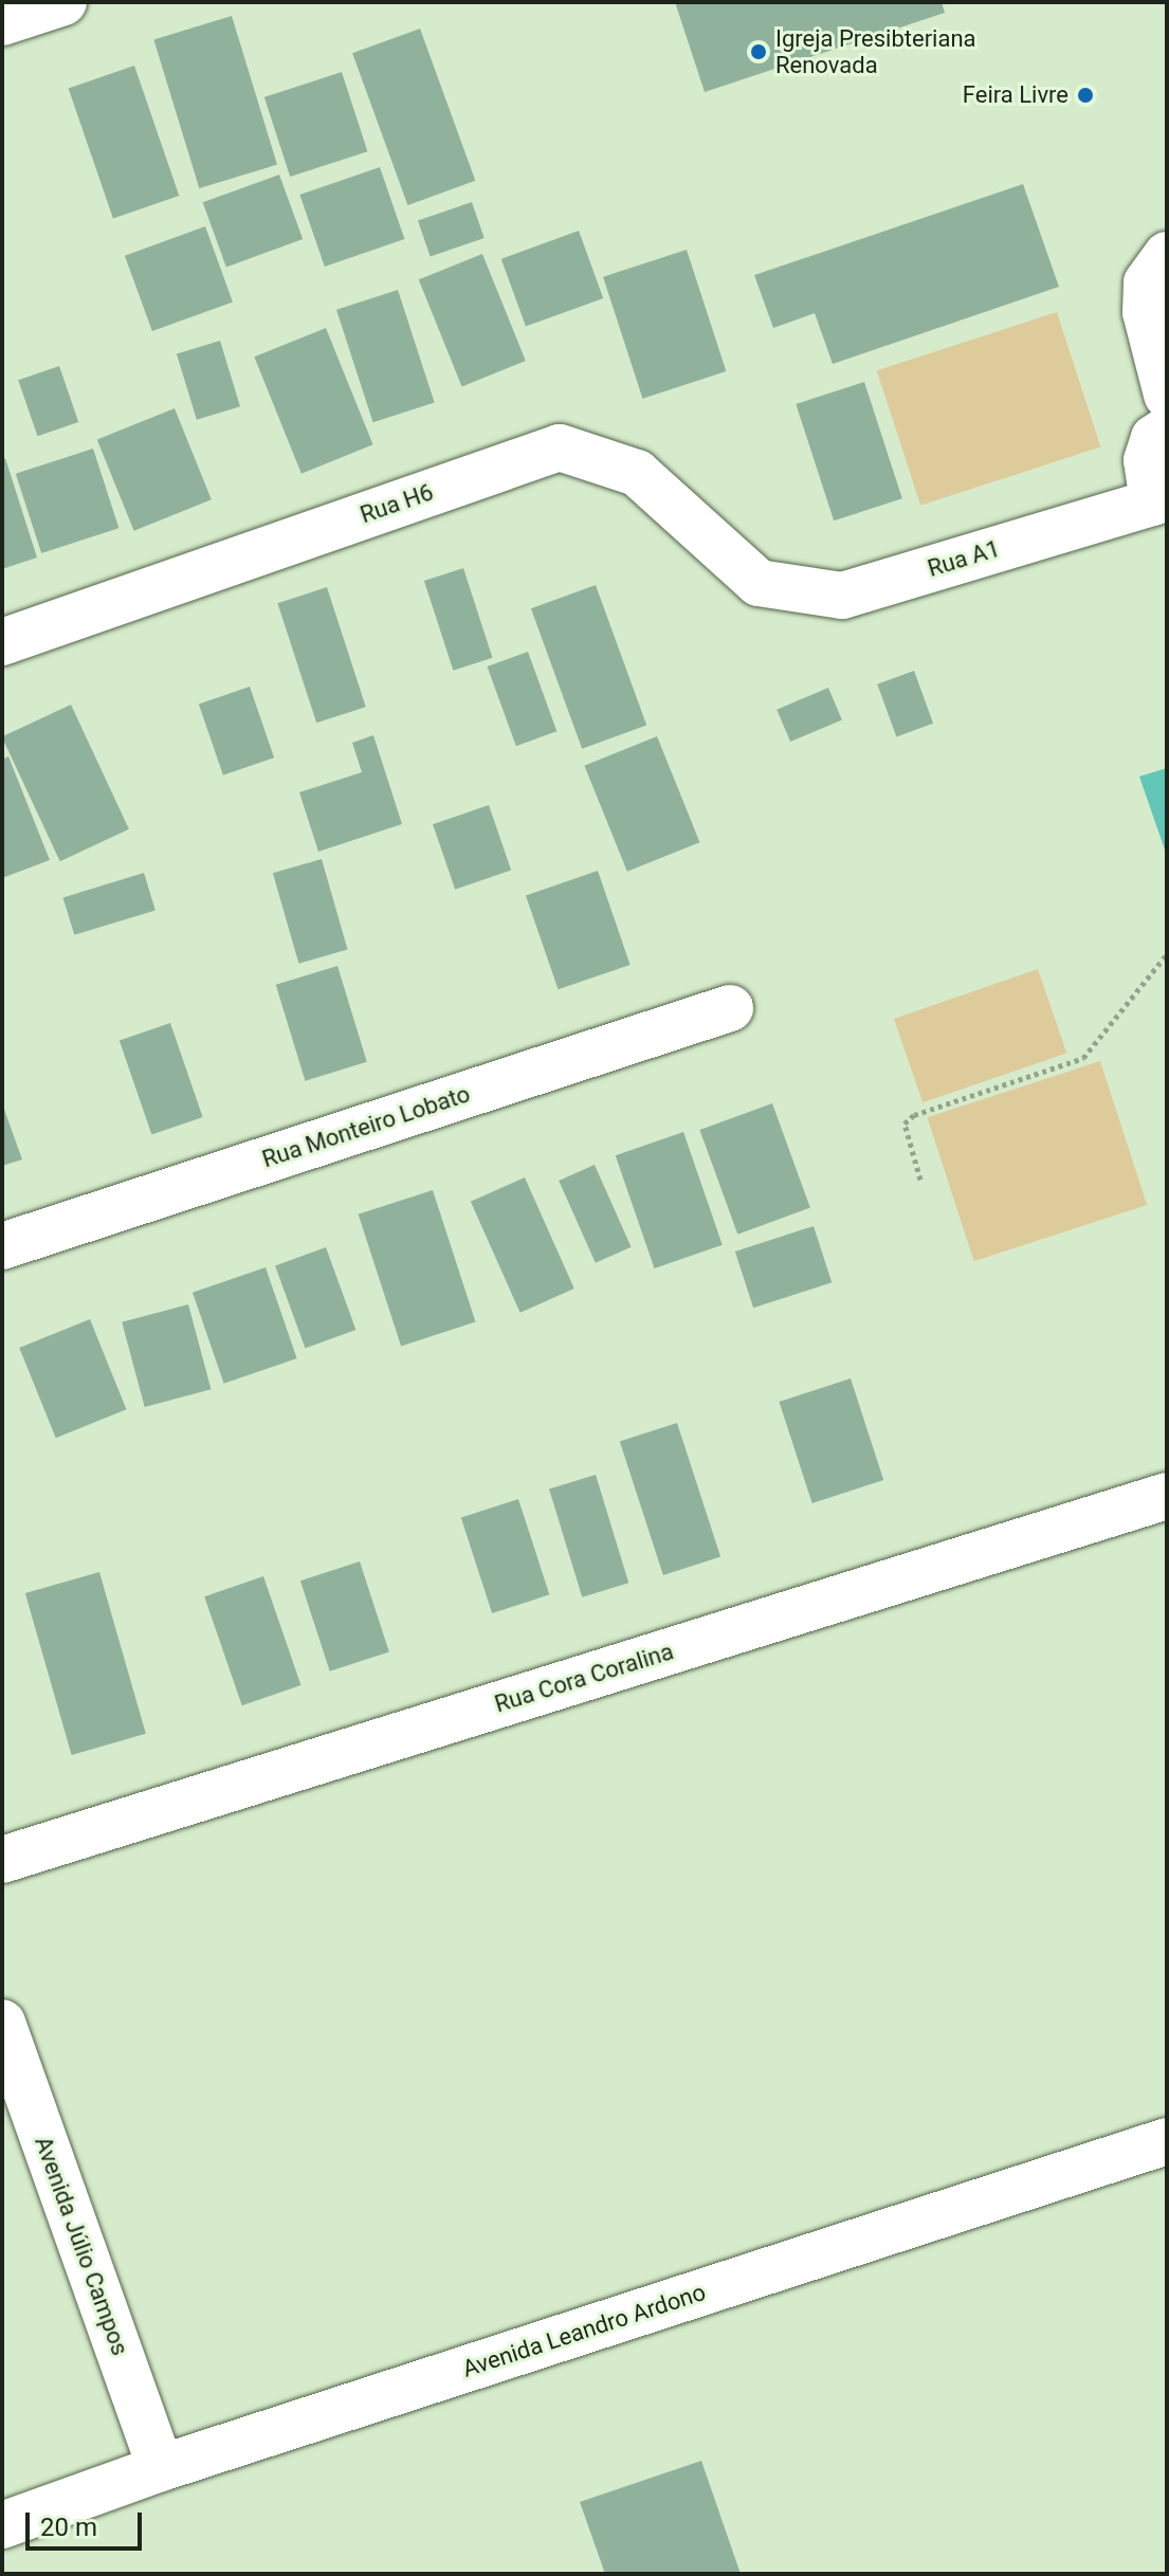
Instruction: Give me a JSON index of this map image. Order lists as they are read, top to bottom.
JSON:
{
  "streets": {
    "street": [
      "Rua H6",
      "Rua A1",
      "Rua Monteiro Lobato",
      "Rua Cora Coralina",
      "Avenida Júlio Campos",
      "Avenida Leandro Ardono"
    ]
  },
  "crossings": [
    ["Rua H6", "Rua A1"],
    ["Avenida Júlio Campos", "Avenida Leandro Ardono"]
  ],
  "places": ["Igreja Presibteriana Renovada", "Feira Livre"],
  "scale_bar": "20 m"
}
